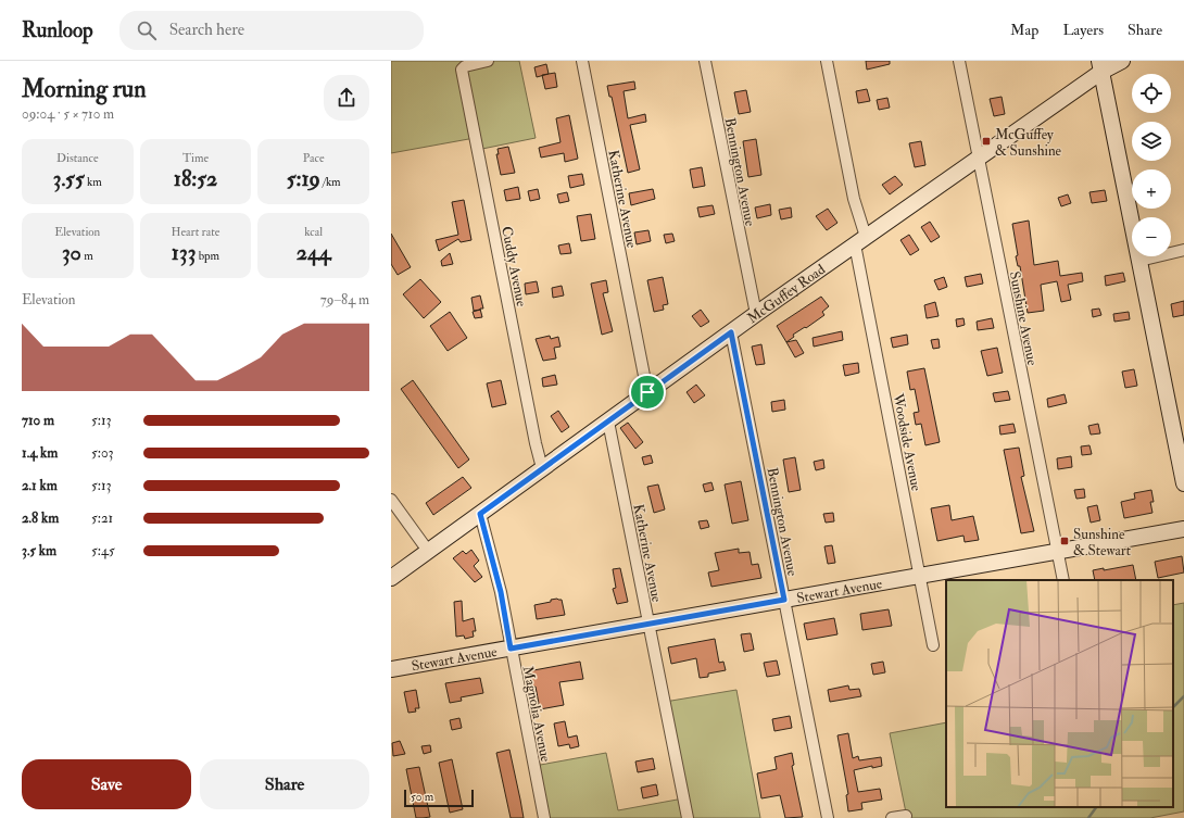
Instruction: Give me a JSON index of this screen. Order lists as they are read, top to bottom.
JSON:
{
  "streets": {
    "street": [
      "Bennington Avenue",
      "Katherine Avenue",
      "Cuddy Avenue",
      "McGuffey Road",
      "Sunshine Avenue",
      "Woodside Avenue",
      "Stewart Avenue",
      "Magnolia Avenue"
    ]
  },
  "crossings": [
    ["Bennington Avenue", "McGuffey Road"],
    ["Bennington Avenue", "Stewart Avenue"],
    ["Katherine Avenue", "McGuffey Road"],
    ["Katherine Avenue", "Stewart Avenue"],
    ["Cuddy Avenue", "McGuffey Road"],
    ["McGuffey Road", "Sunshine Avenue"],
    ["McGuffey Road", "Woodside Avenue"],
    ["McGuffey Road", "Magnolia Avenue"],
    ["Sunshine Avenue", "Stewart Avenue"],
    ["Woodside Avenue", "Stewart Avenue"],
    ["Stewart Avenue", "Magnolia Avenue"]
  ],
  "places": {
    "transit": ["McGuffey & Sunshine", "Sunshine & Stewart"]
  },
  "scale_bar": "50 m",
  "page": {
    "header": "Runloop",
    "search": "Search here",
    "nav": ["Map", "Layers", "Share"],
    "heading": ["Morning run", "09:04 · 5 × 710 m"],
    "map_buttons": ["+", "−"],
    "stats": [
      ["Distance", "3.55 km"],
      ["Time", "18:52"],
      ["Pace", "5:19 /km"],
      ["Elevation", "30 m"],
      ["Heart rate", "133 bpm"],
      ["kcal", "244"]
    ],
    "chart": ["Elevation", "79–84 m"],
    "list": [
      {
        "name": "710 m",
        "note": "5:13"
      },
      {
        "name": "1.4 km",
        "note": "5:03"
      },
      {
        "name": "2.1 km",
        "note": "5:13"
      },
      {
        "name": "2.8 km",
        "note": "5:21"
      },
      {
        "name": "3.5 km",
        "note": "5:45"
      }
    ],
    "buttons": ["Save", "Share"],
    "scale": "50 m"
  }
}
